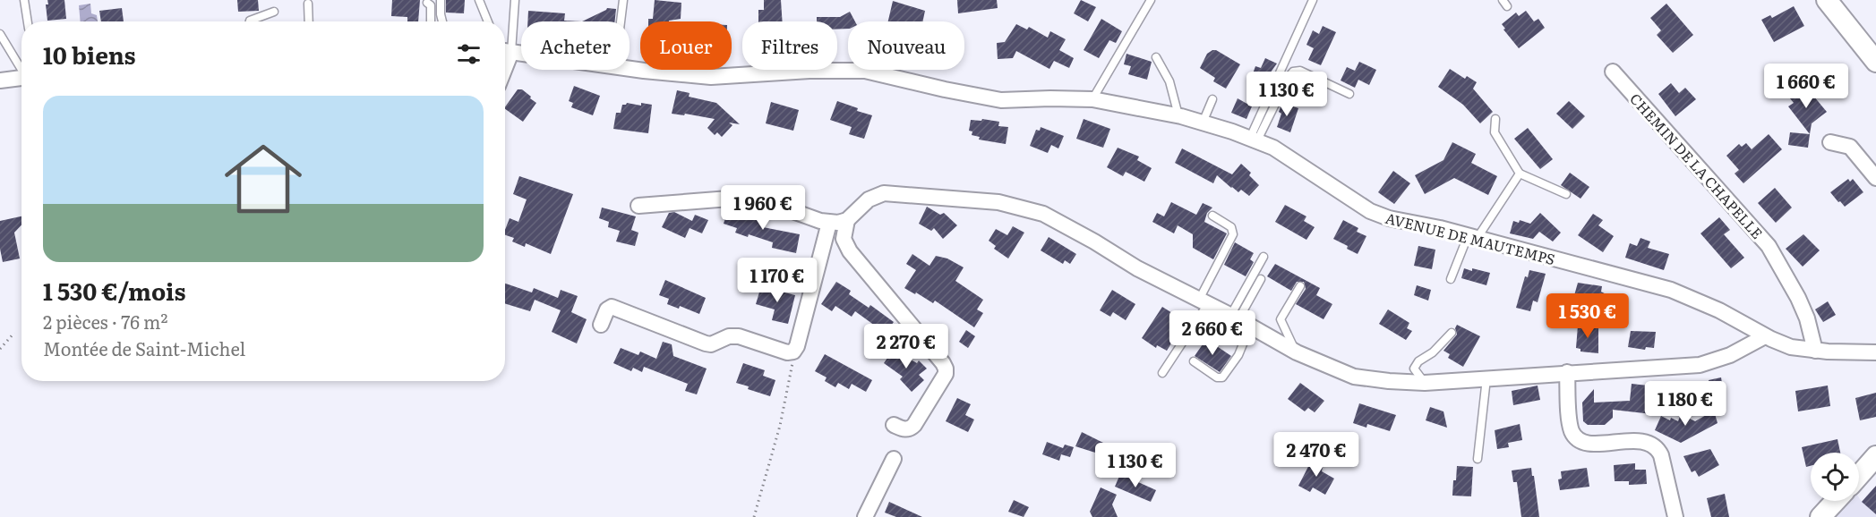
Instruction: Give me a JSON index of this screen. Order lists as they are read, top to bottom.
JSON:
{
  "streets": {
    "street": ["CHEMIN DE LA CHAPELLE", "AVENUE DE MAUTEMPS"]
  },
  "crossings": [
    ["CHEMIN DE LA CHAPELLE", "AVENUE DE MAUTEMPS"]
  ],
  "page": {
    "chip": [
      "Acheter",
      "Louer",
      "Filtres",
      "Nouveau"
    ],
    "heading": "10 biens",
    "price": [
      "1 660 €",
      "1 130 €",
      "1 960 €",
      "1 170 €",
      "1 530 €",
      "2 660 €",
      "2 270 €",
      "1 180 €",
      "2 470 €",
      "1 130 €"
    ],
    "list": [
      {
        "name": "1 530 €/mois",
        "note": "2 pièces · 76 m² · Montée de Saint-Michel"
      }
    ]
  }
}
